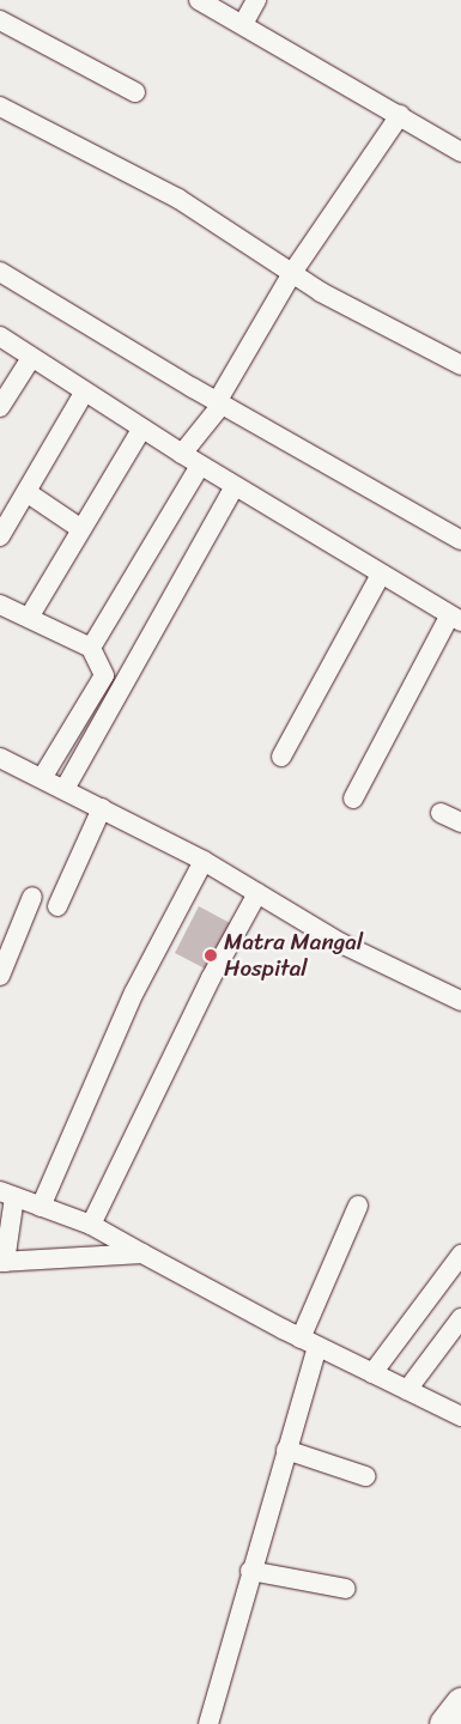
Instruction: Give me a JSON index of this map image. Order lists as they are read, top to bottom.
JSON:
{
  "places": ["Matra Mangal Hospital"]
}
